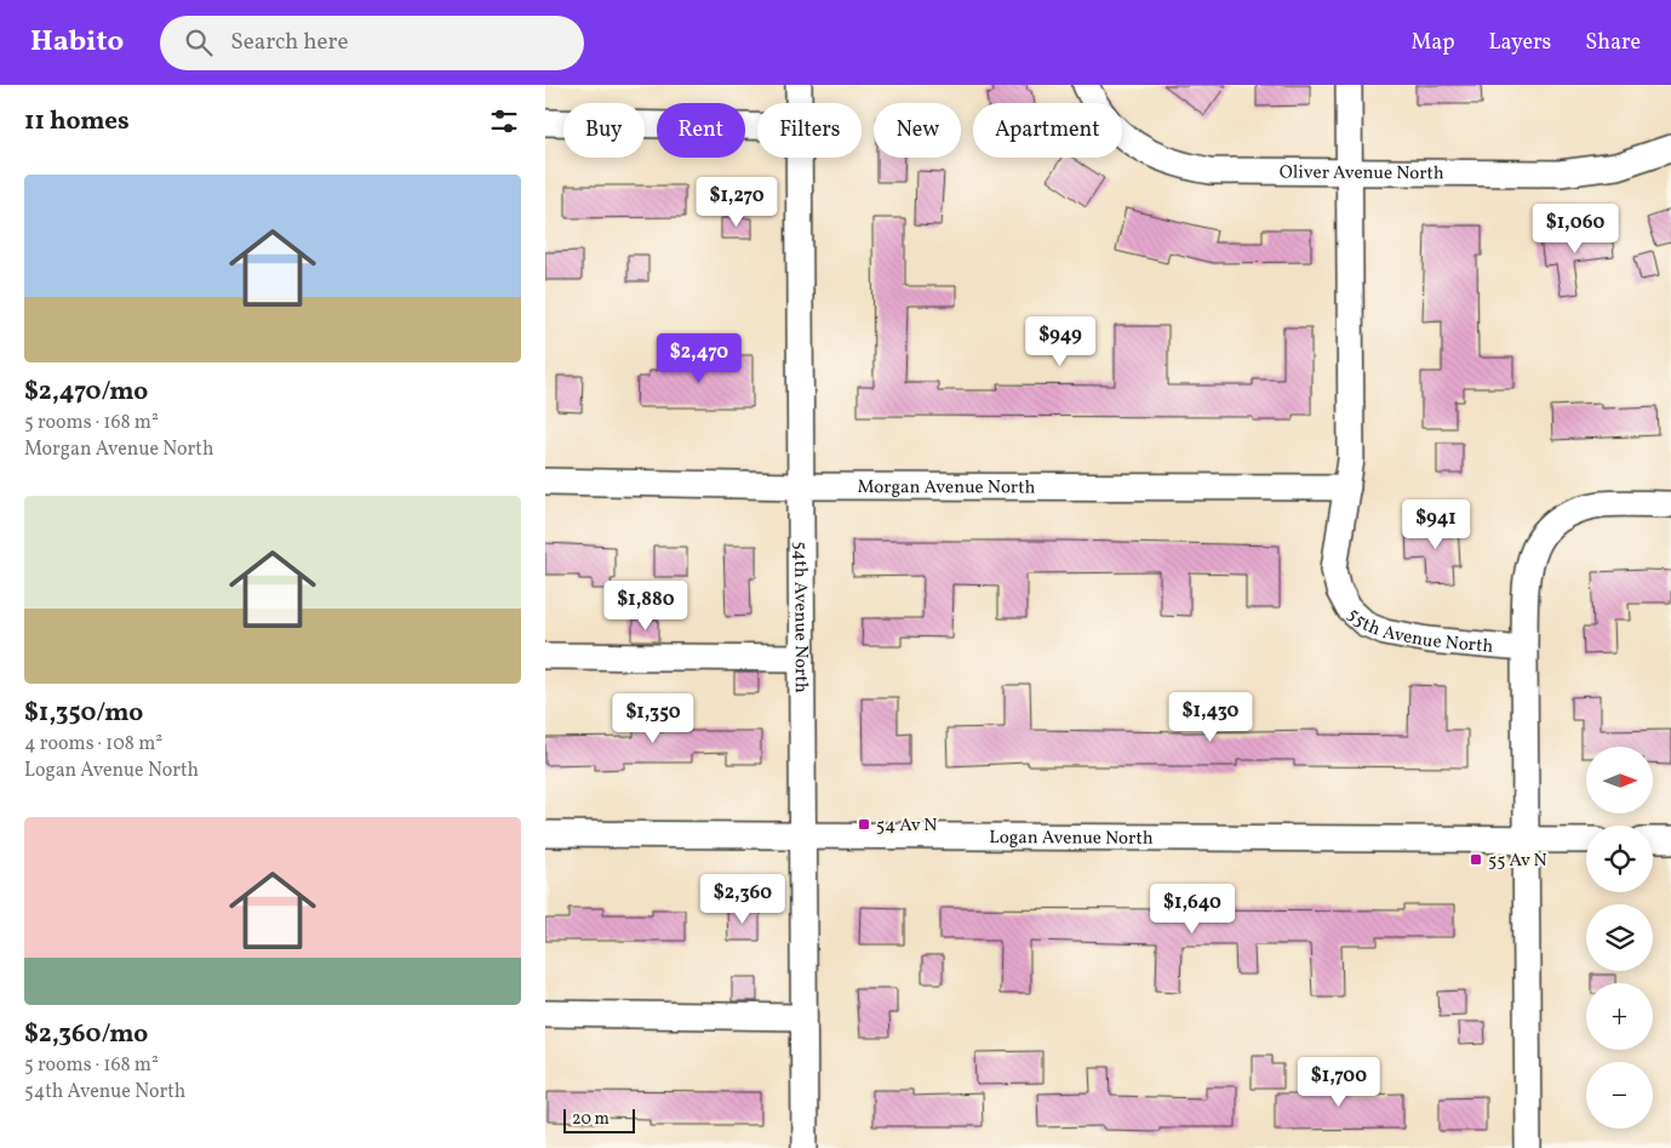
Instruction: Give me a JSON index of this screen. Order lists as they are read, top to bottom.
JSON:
{
  "streets": {
    "street": [
      "Oliver Avenue North",
      "Morgan Avenue North",
      "54th Avenue North",
      "55th Avenue North",
      "Logan Avenue North"
    ]
  },
  "crossings": [
    ["Oliver Avenue North", "55th Avenue North"],
    ["Morgan Avenue North", "54th Avenue North"],
    ["Morgan Avenue North", "55th Avenue North"],
    ["54th Avenue North", "Logan Avenue North"]
  ],
  "places": {
    "transit": ["54 Av N", "55 Av N"]
  },
  "scale_bar": "20 m",
  "north": "right",
  "page": {
    "header": "Habito",
    "search": "Search here",
    "nav": ["Map", "Layers", "Share"],
    "heading": "11 homes",
    "chip": [
      "Buy",
      "Rent",
      "Filters",
      "New",
      "Apartment"
    ],
    "list": [
      {
        "name": "$2,470/mo",
        "note": "5 rooms · 168 m² · Morgan Avenue North"
      },
      {
        "name": "$1,350/mo",
        "note": "4 rooms · 108 m² · Logan Avenue North"
      },
      {
        "name": "$2,360/mo",
        "note": "5 rooms · 168 m² · 54th Avenue North"
      }
    ],
    "price": [
      "$1,270",
      "$1,060",
      "$949",
      "$2,470",
      "$941",
      "$1,880",
      "$1,430",
      "$1,350",
      "$2,360",
      "$1,640",
      "$1,700"
    ],
    "map_buttons": ["+", "−"],
    "scale": "20 m"
  }
}
